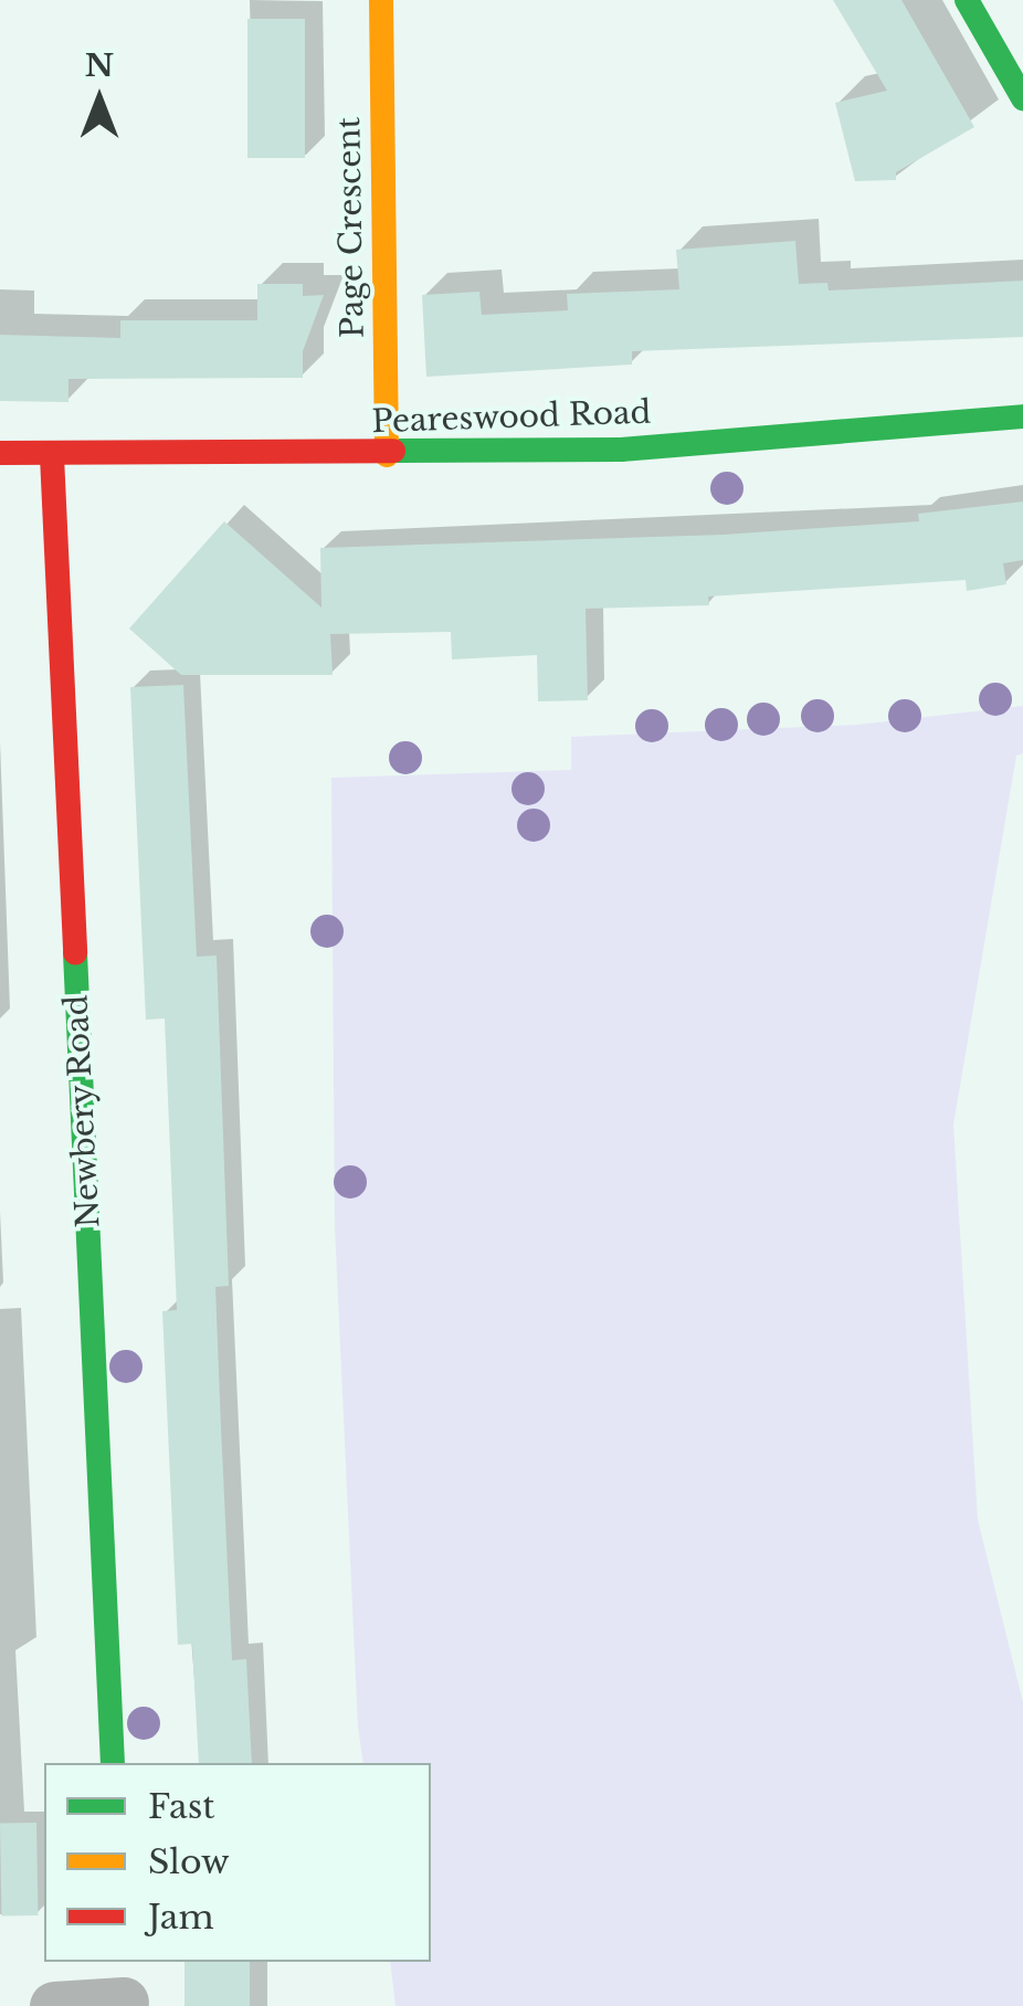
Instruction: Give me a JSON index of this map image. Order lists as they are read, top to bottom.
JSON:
{
  "streets": {
    "street": ["Page Crescent", "Peareswood Road", "Newbery Road"]
  },
  "crossings": [
    ["Page Crescent", "Peareswood Road"],
    ["Peareswood Road", "Newbery Road"]
  ],
  "legend": ["Fast", "Slow", "Jam"],
  "north": "top"
}
